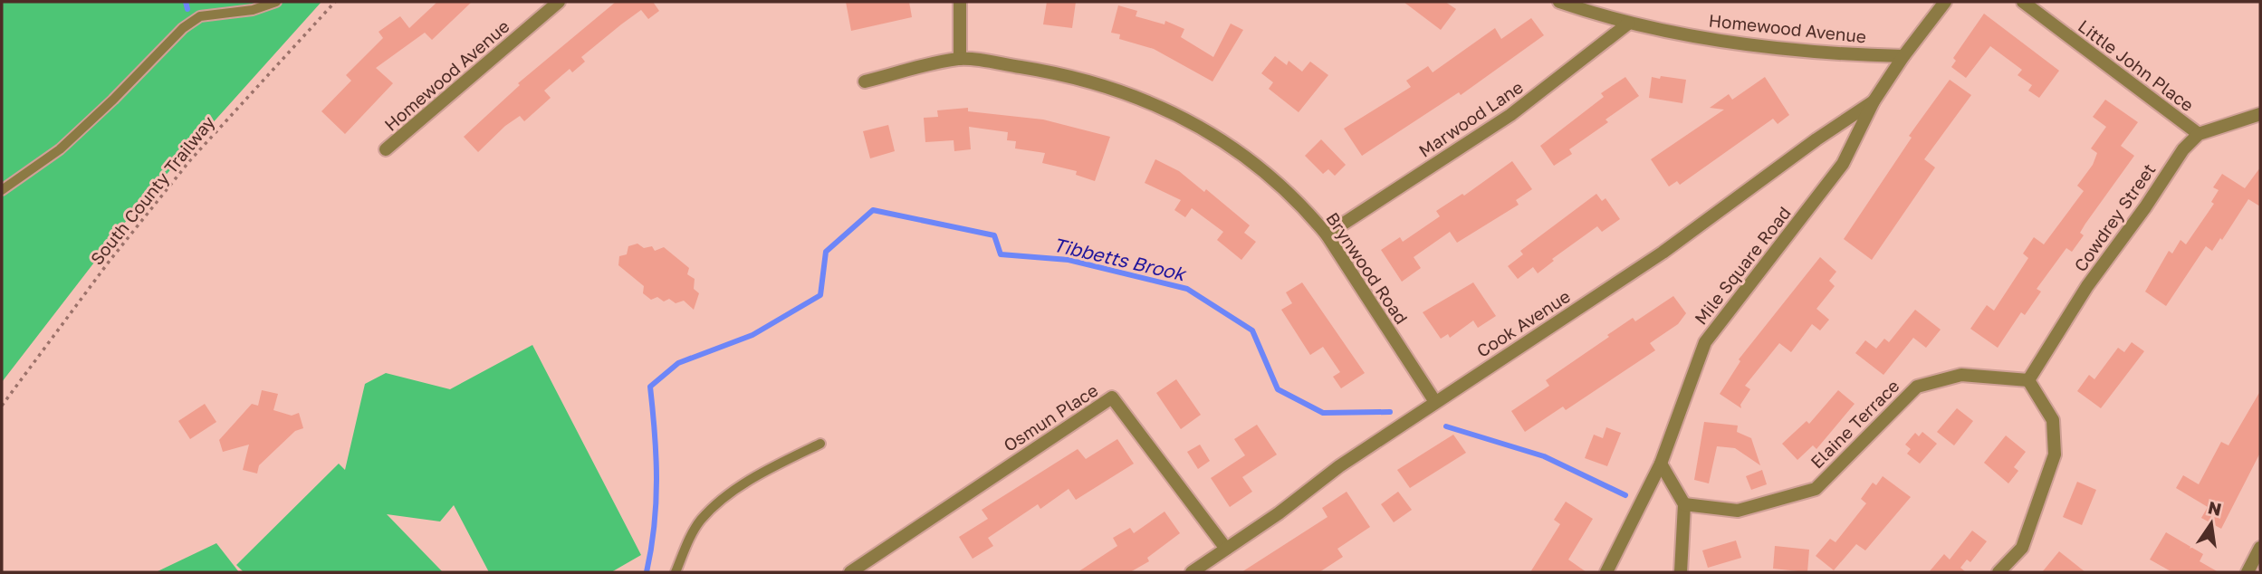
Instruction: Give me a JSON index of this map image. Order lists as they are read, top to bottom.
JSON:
{
  "streets": {
    "street": [
      "Homewood Avenue",
      "Little John Place",
      "Marwood Lane",
      "Cowdrey Street",
      "Mile Square Road",
      "Brynwood Road",
      "Cook Avenue",
      "Osmun Place",
      "Elaine Terrace"
    ],
    "path": ["South County Trailway"]
  },
  "crossings": [
    ["Homewood Avenue", "Marwood Lane"],
    ["Homewood Avenue", "Mile Square Road"],
    ["Little John Place", "Cowdrey Street"],
    ["Marwood Lane", "Brynwood Road"],
    ["Cowdrey Street", "Elaine Terrace"],
    ["Mile Square Road", "Cook Avenue"],
    ["Brynwood Road", "Cook Avenue"],
    ["Cook Avenue", "Osmun Place"]
  ],
  "water": ["Tibbetts Brook"],
  "north": "top"
}
